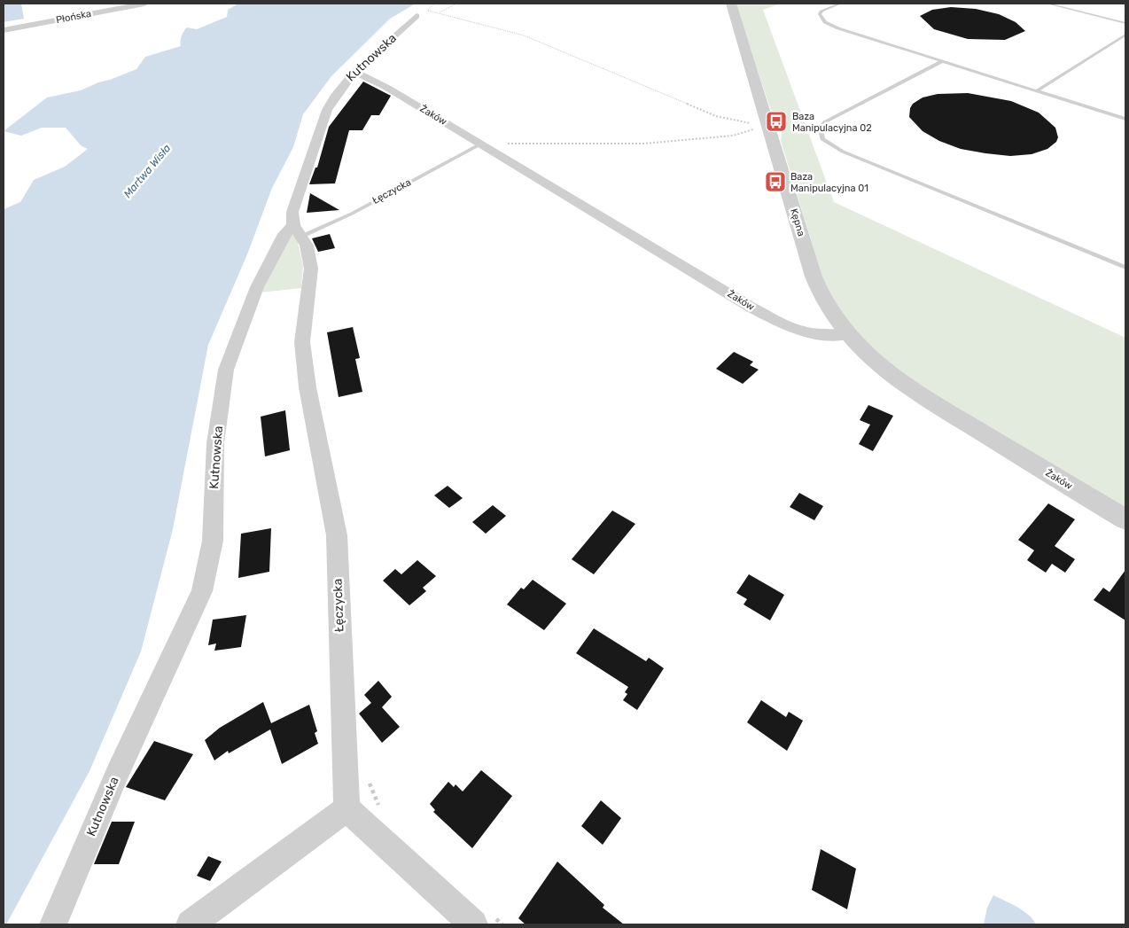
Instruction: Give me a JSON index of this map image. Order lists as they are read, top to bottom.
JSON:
{
  "streets": {
    "street": [
      "Płońska",
      "Kutnowska",
      "Żaków",
      "Łęczycka",
      "Kępna"
    ]
  },
  "crossings": [
    ["Kutnowska", "Żaków"],
    ["Kutnowska", "Łęczycka"],
    ["Żaków", "Łęczycka"],
    ["Żaków", "Kępna"]
  ],
  "water": ["Martwa Wisła"],
  "places": {
    "bus stop": ["Baza Manipulacyjna 02", "Baza Manipulacyjna 01"]
  }
}
